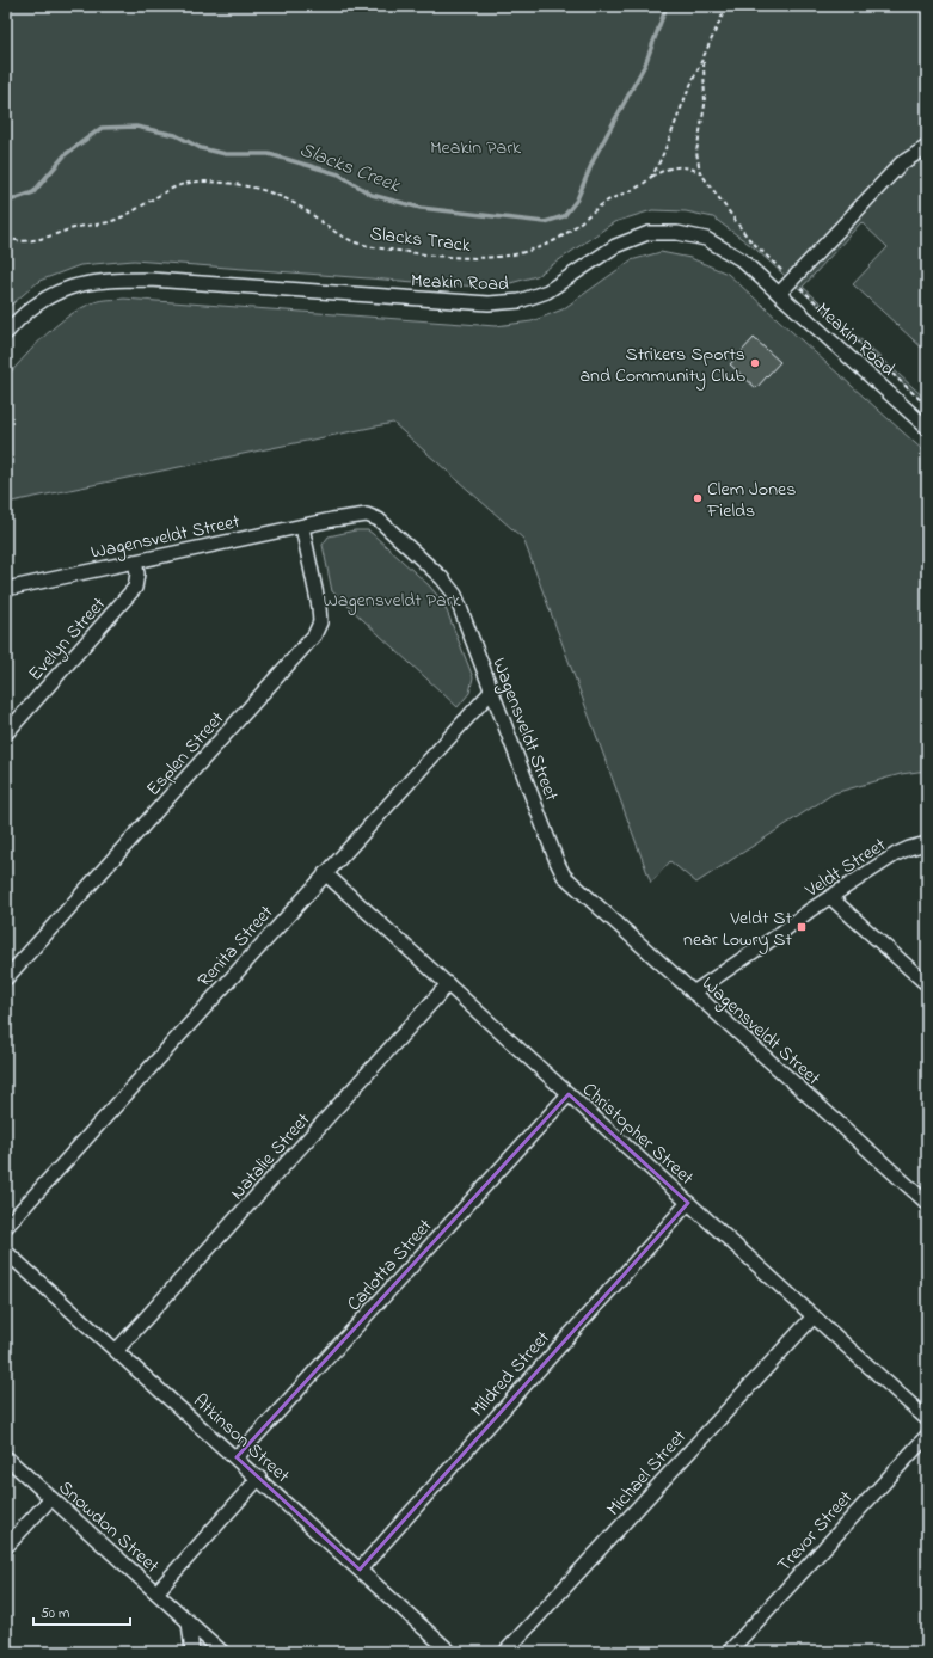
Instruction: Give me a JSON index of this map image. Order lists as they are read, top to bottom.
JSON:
{
  "streets": {
    "street": [
      "Meakin Road",
      "Wagensveldt Street",
      "Evelyn Street",
      "Esplen Street",
      "Veldt Street",
      "Renita Street",
      "Christopher Street",
      "Natalie Street",
      "Carlotta Street",
      "Mildred Street",
      "Atkinson Street",
      "Michael Street",
      "Snowdon Street",
      "Trevor Street"
    ],
    "path": ["Slacks Track"]
  },
  "crossings": [
    ["Wagensveldt Street", "Evelyn Street"],
    ["Wagensveldt Street", "Esplen Street"],
    ["Wagensveldt Street", "Veldt Street"],
    ["Wagensveldt Street", "Renita Street"],
    ["Renita Street", "Christopher Street"],
    ["Christopher Street", "Natalie Street"],
    ["Christopher Street", "Carlotta Street"],
    ["Christopher Street", "Mildred Street"],
    ["Christopher Street", "Michael Street"],
    ["Natalie Street", "Atkinson Street"],
    ["Carlotta Street", "Atkinson Street"],
    ["Mildred Street", "Atkinson Street"]
  ],
  "water": ["Slacks Creek"],
  "parks": ["Meakin Park", "Wagensveldt Park"],
  "places": {
    "other": ["Strikers Sports and Community Club", "Clem Jones Fields"],
    "transit": ["Veldt St near Lowry St"]
  },
  "scale_bar": "50 m"
}
